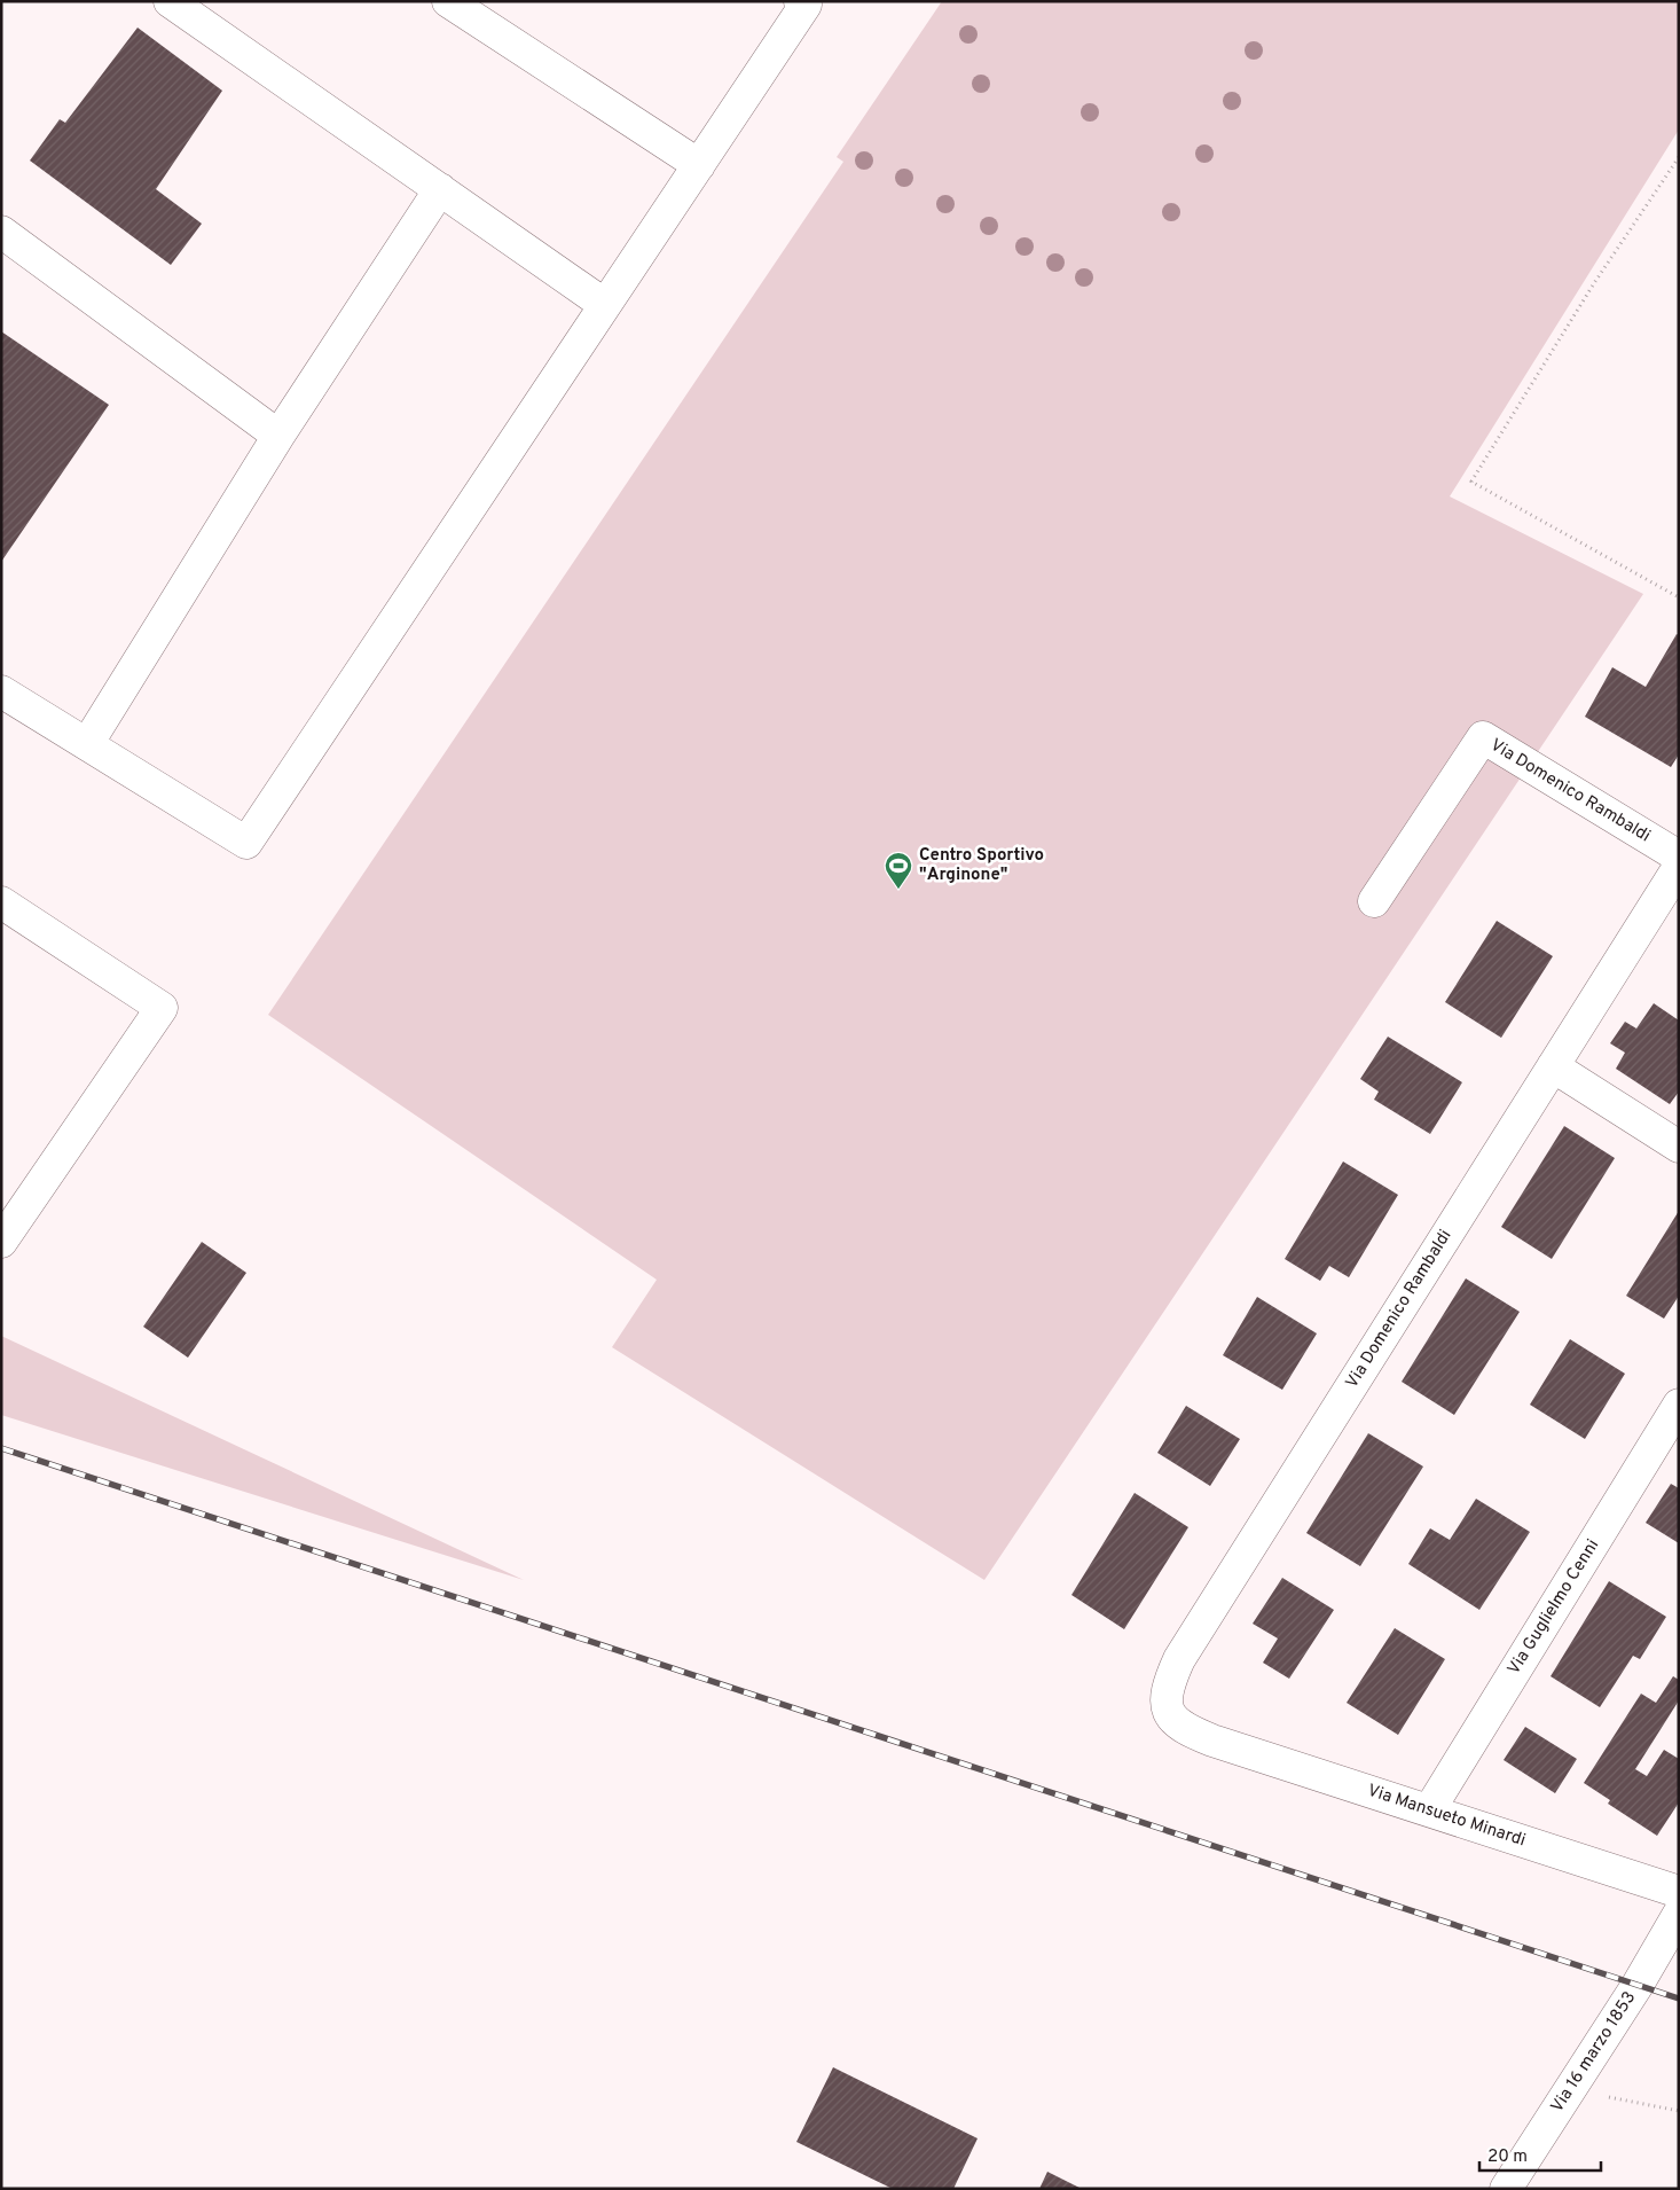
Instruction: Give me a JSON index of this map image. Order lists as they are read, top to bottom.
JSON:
{
  "streets": {
    "street": [
      "Via Domenico Rambaldi",
      "Via Guglielmo Cenni",
      "Via Mansueto Minardi",
      "Via 16 marzo 1853"
    ]
  },
  "crossings": [
    ["Via Domenico Rambaldi", "Via Mansueto Minardi"],
    ["Via Guglielmo Cenni", "Via Mansueto Minardi"]
  ],
  "places": {
    "sports": ["Centro Sportivo \"Arginone\""]
  },
  "scale_bar": "20 m"
}
